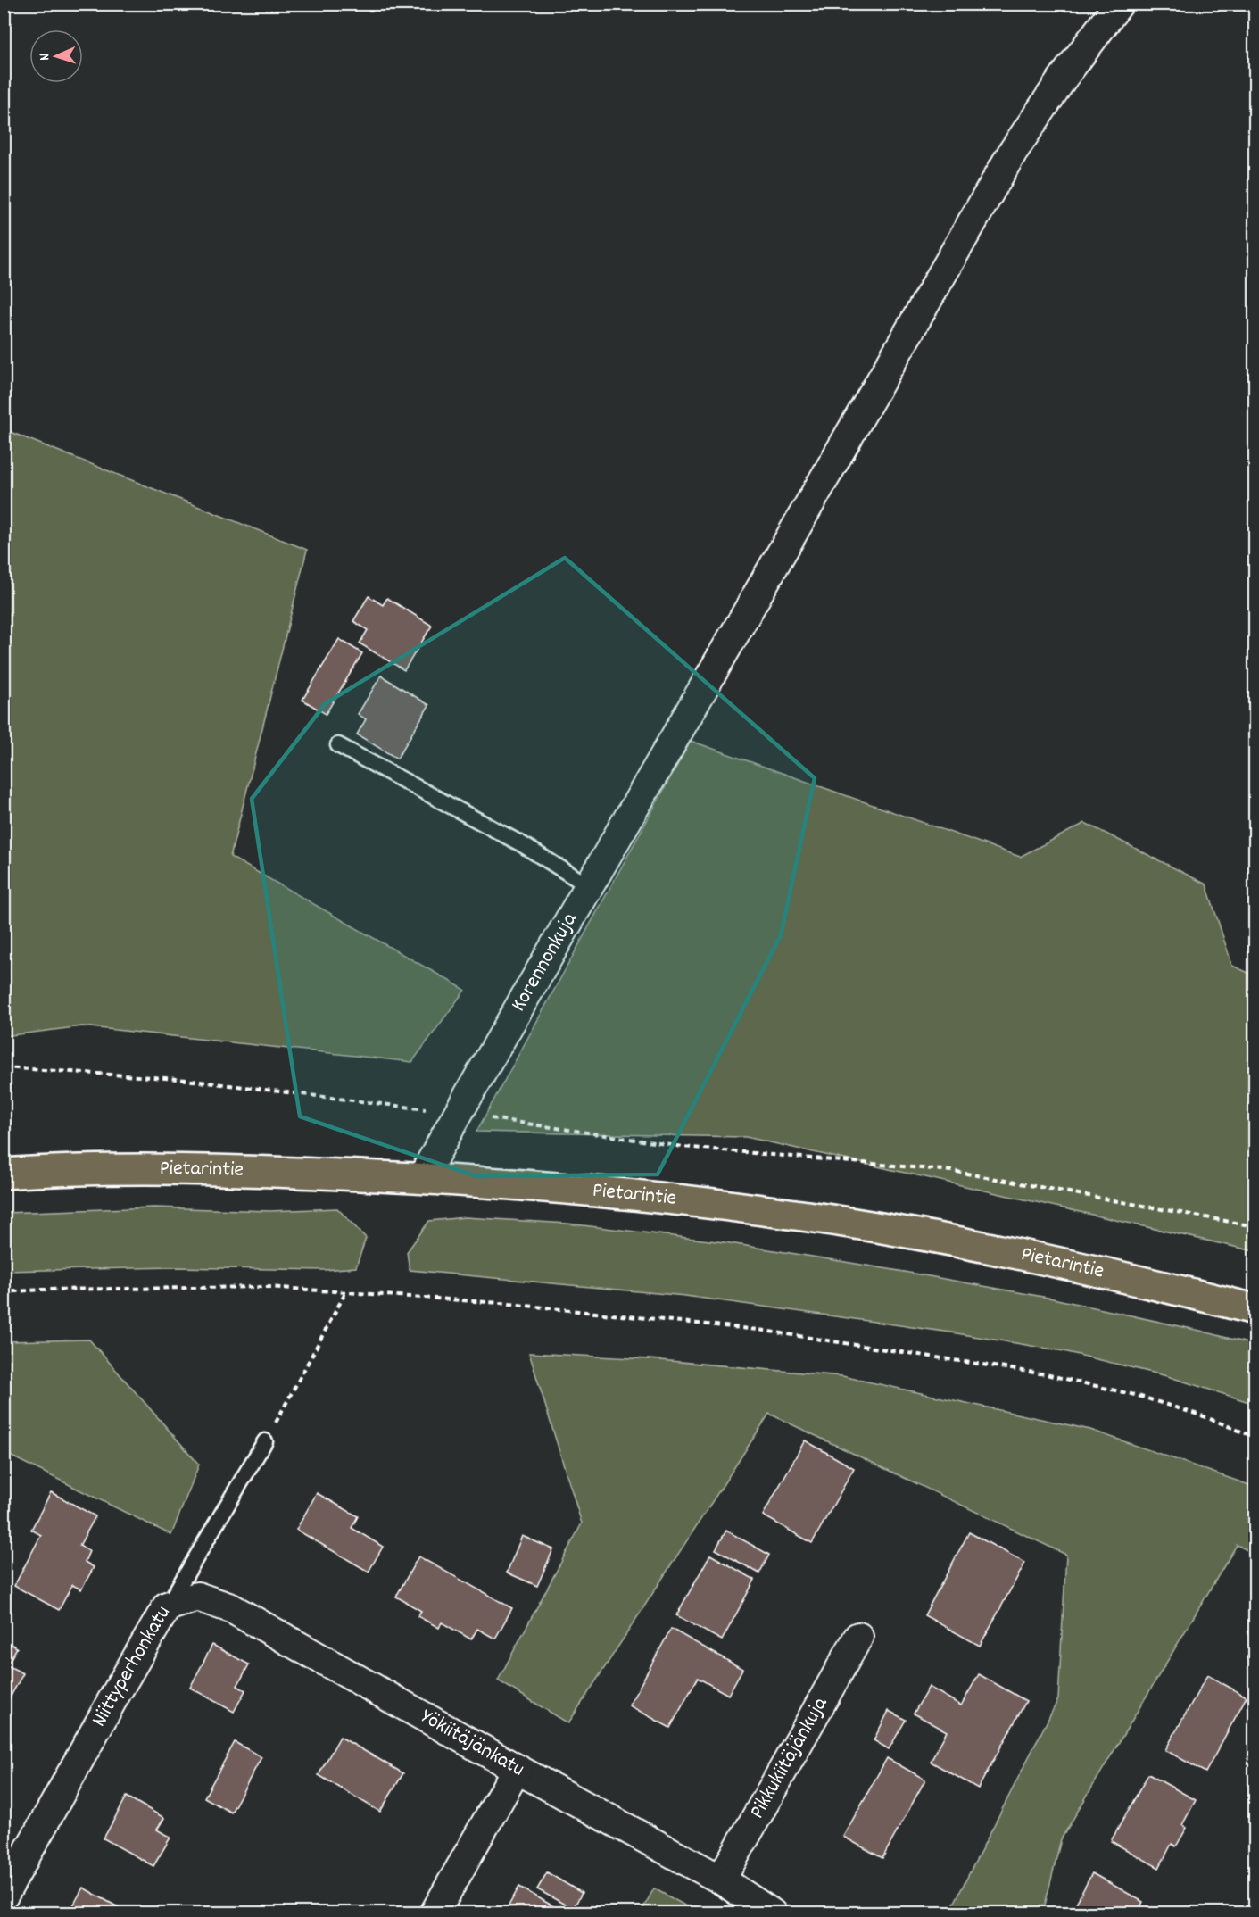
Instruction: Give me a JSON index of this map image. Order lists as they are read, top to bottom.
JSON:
{
  "streets": {
    "main road": ["Pietarintie"],
    "street": [
      "Korennonkuja",
      "Niittyperhonkatu",
      "Yökiitäjänkatu",
      "Pikkukiitäjänkuja"
    ]
  },
  "crossings": [
    ["Korennonkuja", "Pietarintie"],
    ["Niittyperhonkatu", "Yökiitäjänkatu"],
    ["Yökiitäjänkatu", "Pikkukiitäjänkuja"]
  ],
  "north": "left"
}
